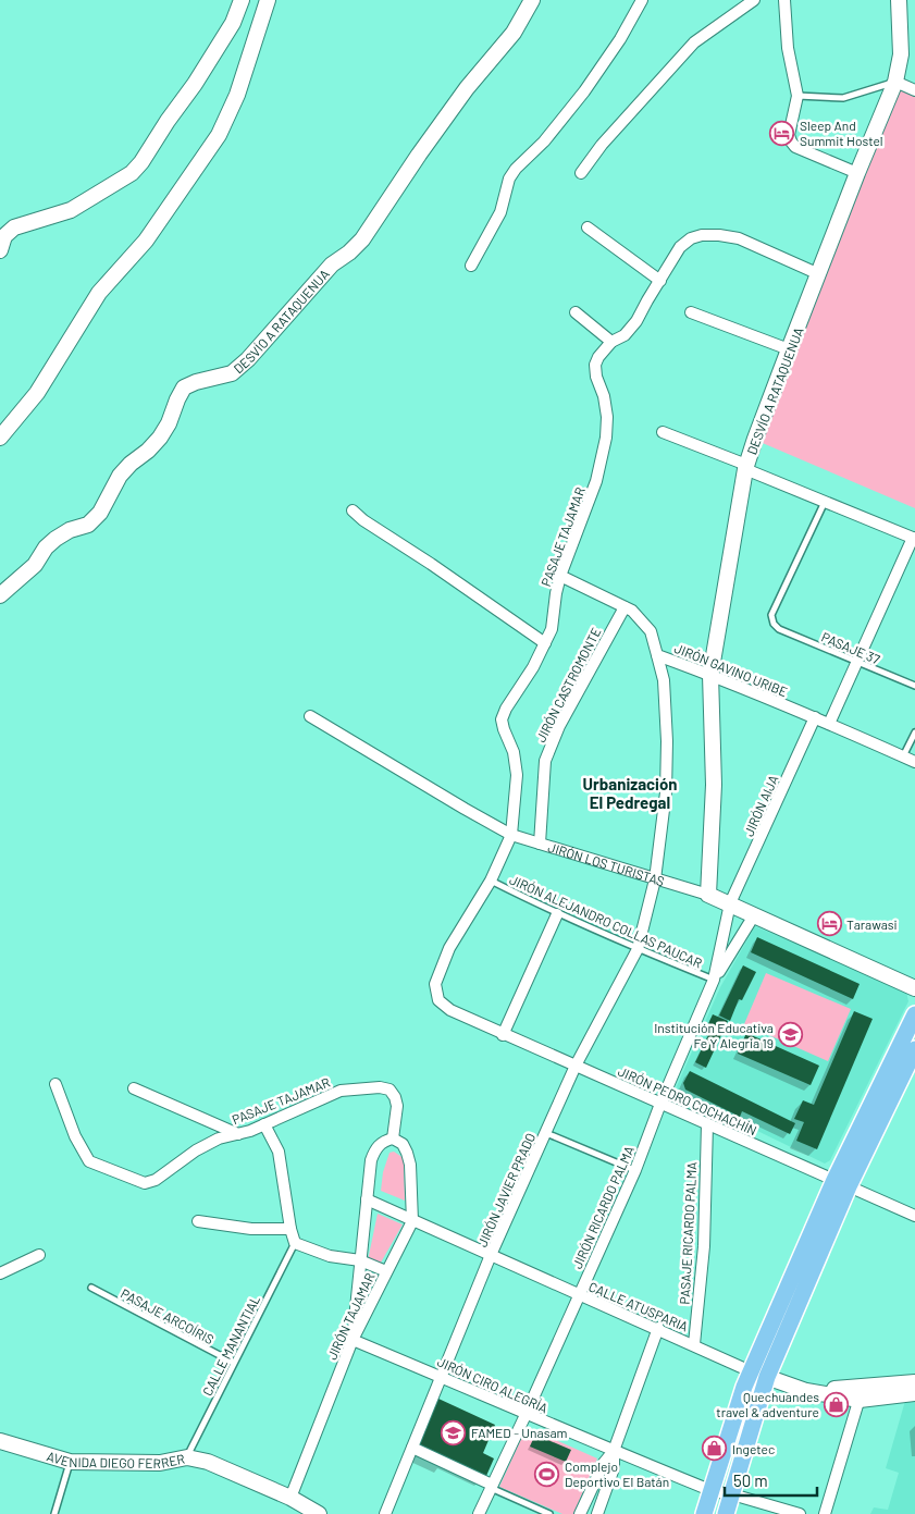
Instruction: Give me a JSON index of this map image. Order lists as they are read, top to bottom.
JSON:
{
  "streets": {
    "street": [
      "DESVÍO A RATAQUENUA",
      "PASAJE TAJAMAR",
      "JIRÓN GAVINO URIBE",
      "JIRÓN CASTROMONTE",
      "JIRÓN AIJA",
      "JIRÓN LOS TURISTAS",
      "JIRÓN PEDRO COCHACHÍN",
      "JIRÓN JAVIER PRADO",
      "JIRÓN RICARDO PALMA",
      "PASAJE RICARDO PALMA",
      "CALLE ATUSPARIA",
      "JIRÓN TAJAMAR",
      "JIRÓN CIRO ALEGRÍA",
      "AVENIDA DIEGO FERRER"
    ],
    "lane": [
      "PASAJE 37",
      "JIRÓN ALEJANDRO COLLAS PAUCAR",
      "PASAJE ARCOÍRIS",
      "CALLE MANANTIAL"
    ]
  },
  "crossings": [
    ["DESVÍO A RATAQUENUA", "PASAJE TAJAMAR"],
    ["DESVÍO A RATAQUENUA", "JIRÓN GAVINO URIBE"],
    ["DESVÍO A RATAQUENUA", "JIRÓN LOS TURISTAS"],
    ["PASAJE TAJAMAR", "JIRÓN GAVINO URIBE"],
    ["PASAJE TAJAMAR", "JIRÓN LOS TURISTAS"],
    ["PASAJE TAJAMAR", "JIRÓN ALEJANDRO COLLAS PAUCAR"],
    ["PASAJE TAJAMAR", "JIRÓN PEDRO COCHACHÍN"],
    ["PASAJE TAJAMAR", "JIRÓN TAJAMAR"],
    ["JIRÓN GAVINO URIBE", "JIRÓN CASTROMONTE"],
    ["JIRÓN GAVINO URIBE", "JIRÓN AIJA"],
    ["JIRÓN GAVINO URIBE", "JIRÓN JAVIER PRADO"],
    ["JIRÓN CASTROMONTE", "JIRÓN LOS TURISTAS"],
    ["JIRÓN AIJA", "JIRÓN LOS TURISTAS"],
    ["JIRÓN AIJA", "JIRÓN RICARDO PALMA"],
    ["JIRÓN LOS TURISTAS", "JIRÓN JAVIER PRADO"],
    ["JIRÓN LOS TURISTAS", "JIRÓN RICARDO PALMA"],
    ["JIRÓN ALEJANDRO COLLAS PAUCAR", "JIRÓN JAVIER PRADO"],
    ["JIRÓN ALEJANDRO COLLAS PAUCAR", "JIRÓN RICARDO PALMA"],
    ["JIRÓN PEDRO COCHACHÍN", "JIRÓN JAVIER PRADO"],
    ["JIRÓN PEDRO COCHACHÍN", "JIRÓN RICARDO PALMA"],
    ["JIRÓN PEDRO COCHACHÍN", "PASAJE RICARDO PALMA"],
    ["JIRÓN JAVIER PRADO", "CALLE ATUSPARIA"],
    ["JIRÓN JAVIER PRADO", "JIRÓN CIRO ALEGRÍA"],
    ["JIRÓN RICARDO PALMA", "CALLE ATUSPARIA"],
    ["JIRÓN RICARDO PALMA", "JIRÓN CIRO ALEGRÍA"],
    ["PASAJE RICARDO PALMA", "CALLE ATUSPARIA"],
    ["CALLE ATUSPARIA", "JIRÓN TAJAMAR"],
    ["PASAJE ARCOÍRIS", "CALLE MANANTIAL"],
    ["JIRÓN TAJAMAR", "JIRÓN CIRO ALEGRÍA"],
    ["JIRÓN TAJAMAR", "AVENIDA DIEGO FERRER"],
    ["CALLE MANANTIAL", "AVENIDA DIEGO FERRER"]
  ],
  "districts": ["Urbanización El Pedregal"],
  "places": {
    "hotel": ["Sleep And Summit Hostel", "Tarawasi"],
    "school or university": ["Institución Educativa Fe Y Alegria 19", "FAMED - Unasam"],
    "shop": ["Quechuandes travel & adventure", "Ingetec"],
    "sports": ["Complejo Deportivo El Batán"]
  },
  "scale_bar": "50 m"
}
